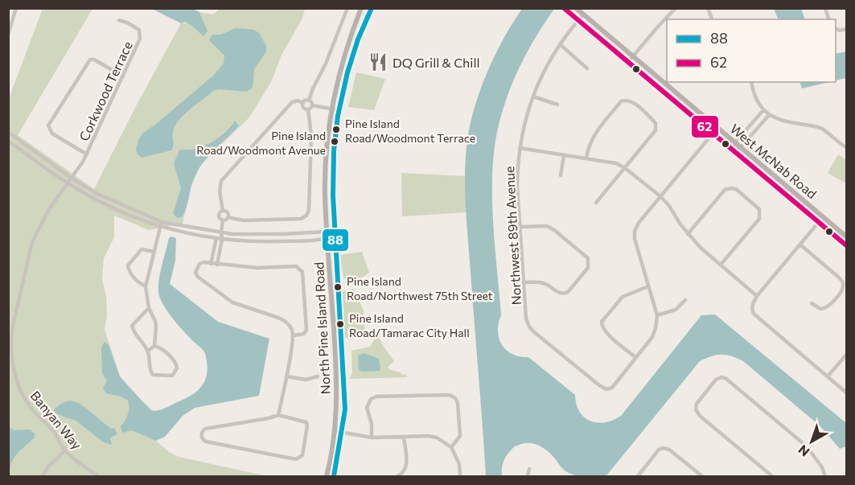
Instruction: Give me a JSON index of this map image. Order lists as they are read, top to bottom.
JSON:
{
  "streets": {
    "main road": ["West McNab Road", "North Pine Island Road"],
    "street": ["Corkwood Terrace", "Northwest 89th Avenue", "Banyan Way"]
  },
  "crossings": [
    ["Corkwood Terrace", "Banyan Way"],
    ["West McNab Road", "Northwest 89th Avenue"]
  ],
  "places": {
    "restaurant": ["DQ Grill & Chill"],
    "other": [
      "Pine Island Road/Woodmont Terrace",
      "Pine Island Road/Woodmont Avenue",
      "Pine Island Road/Northwest 75th Street",
      "Pine Island Road/Tamarac City Hall"
    ]
  },
  "lines": ["transit line 88", "transit line 62"],
  "legend": ["88", "62"],
  "north": "bottom left"
}
